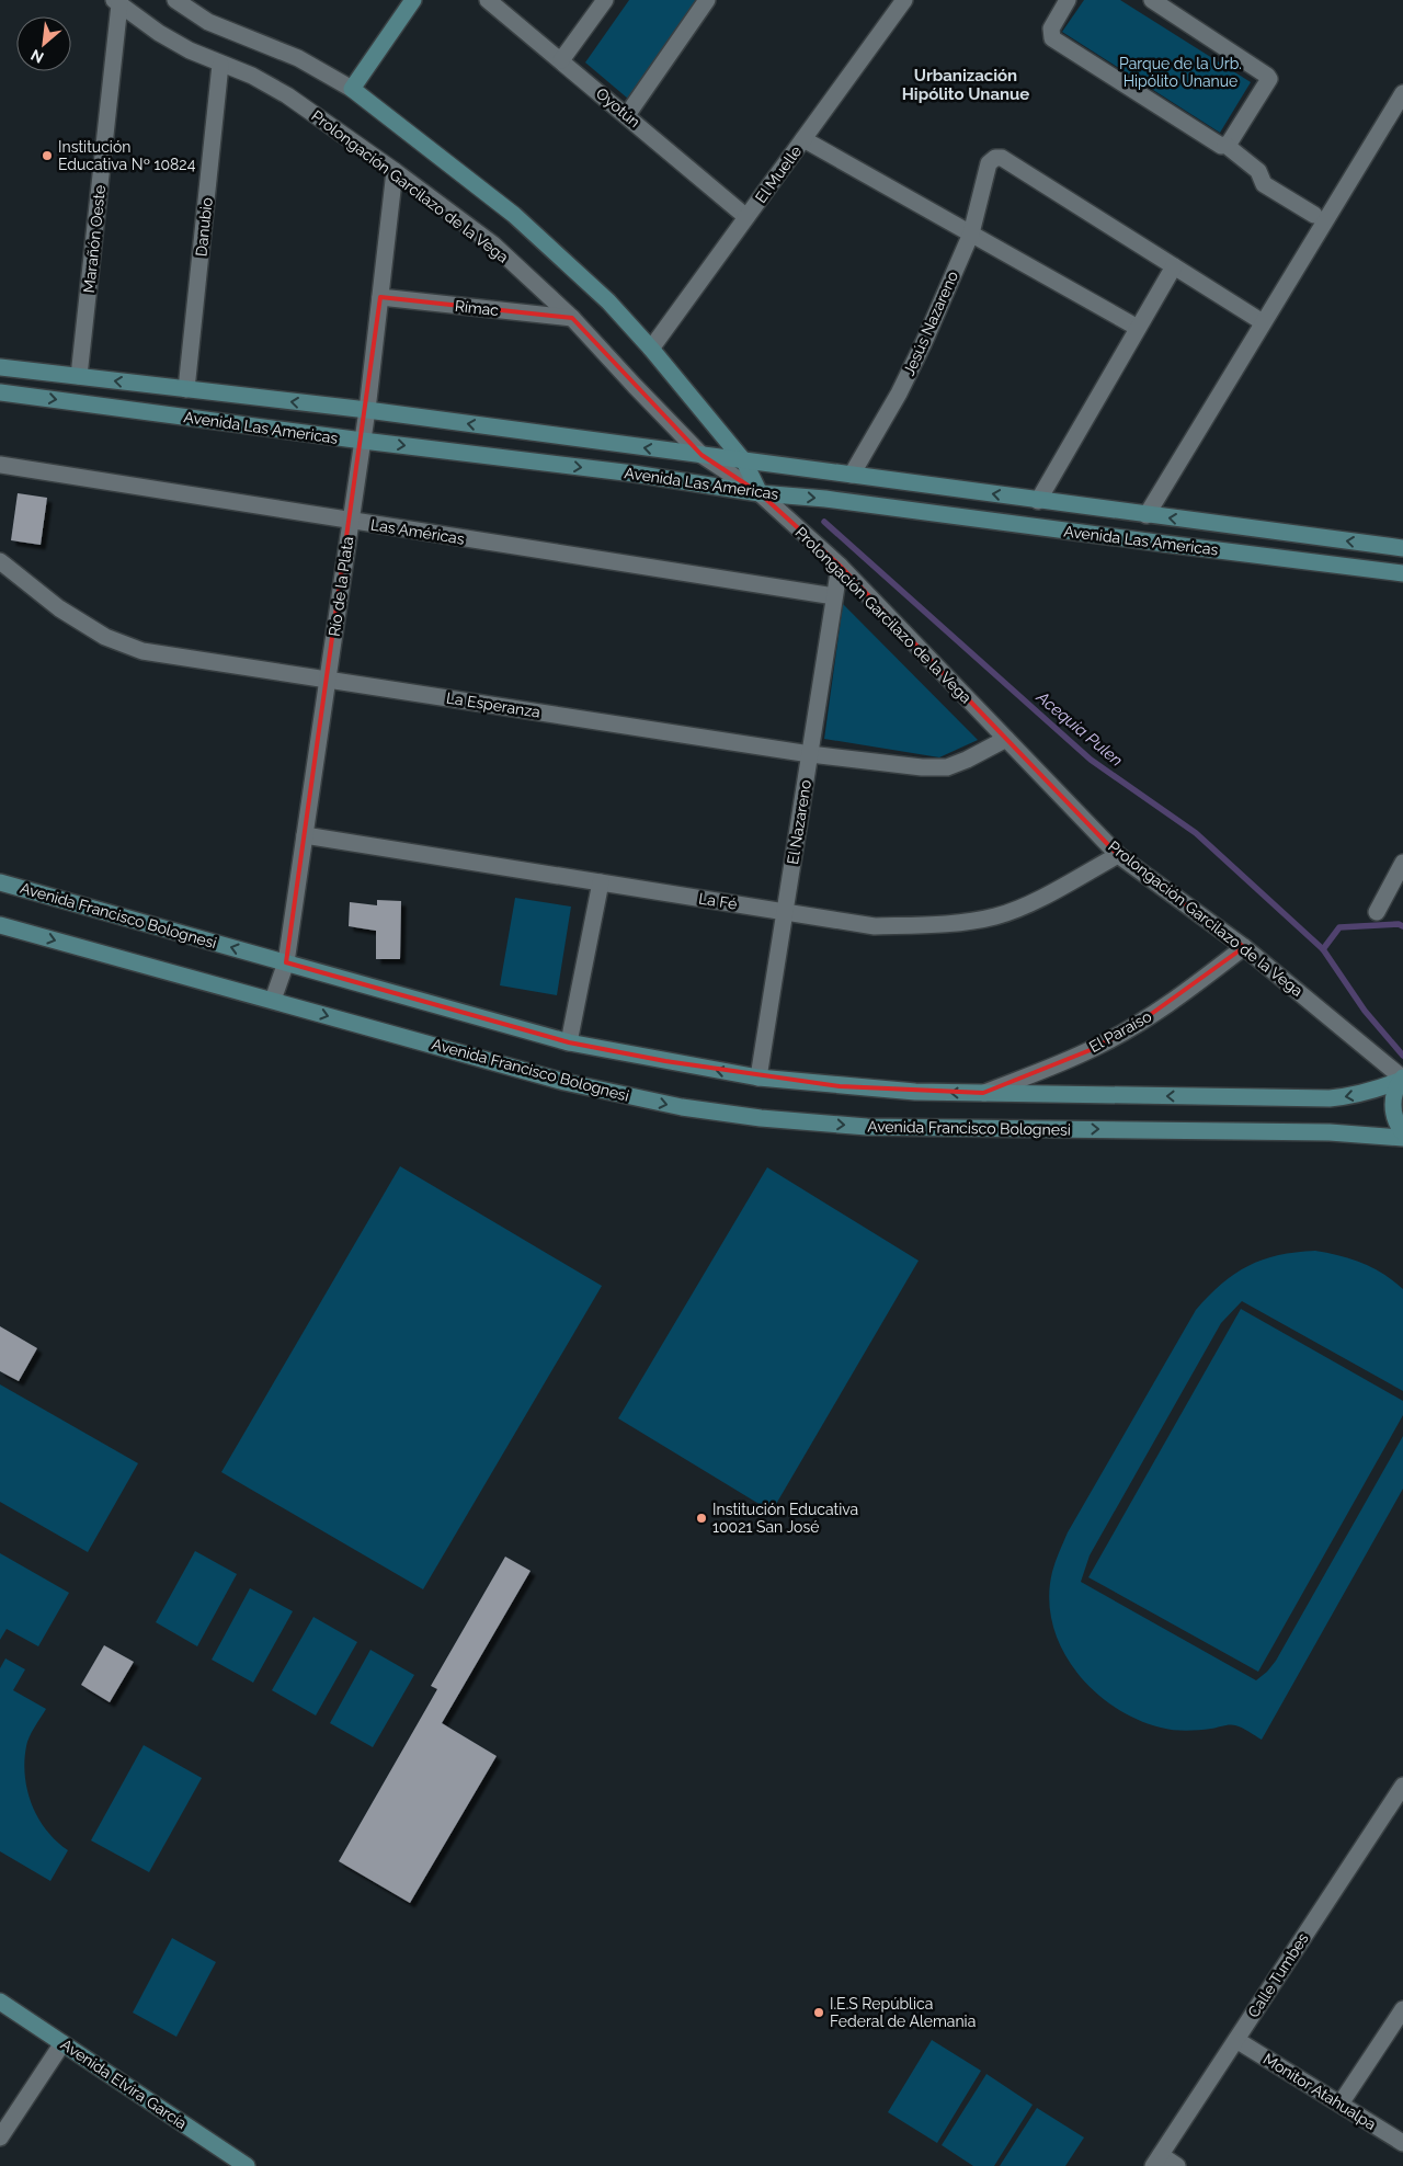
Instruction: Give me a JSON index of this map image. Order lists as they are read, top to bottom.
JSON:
{
  "streets": {
    "street": [
      "Oyotún",
      "El Muelle",
      "Prolongación Garcilazo de la Vega",
      "Danubio",
      "Marañón Oeste",
      "Rímac",
      "Jesús Nazareno",
      "Avenida Las Americas",
      "Las Américas",
      "Río de la Plata",
      "La Esperanza",
      "El Nazareno",
      "La Fé",
      "Avenida Francisco Bolognesi",
      "El Paraíso",
      "Calle Tumbes",
      "Avenida Elvira García",
      "Monitor Atahualpa"
    ]
  },
  "crossings": [
    ["Oyotún", "El Muelle"],
    ["Prolongación Garcilazo de la Vega", "Danubio"],
    ["Prolongación Garcilazo de la Vega", "Marañón Oeste"],
    ["Prolongación Garcilazo de la Vega", "Rímac"],
    ["Prolongación Garcilazo de la Vega", "Avenida Las Americas"],
    ["Prolongación Garcilazo de la Vega", "Río de la Plata"],
    ["Prolongación Garcilazo de la Vega", "La Esperanza"],
    ["Prolongación Garcilazo de la Vega", "El Nazareno"],
    ["Prolongación Garcilazo de la Vega", "La Fé"],
    ["Prolongación Garcilazo de la Vega", "Avenida Francisco Bolognesi"],
    ["Prolongación Garcilazo de la Vega", "El Paraíso"],
    ["Danubio", "Avenida Las Americas"],
    ["Marañón Oeste", "Avenida Las Americas"],
    ["Rímac", "Río de la Plata"],
    ["Jesús Nazareno", "Avenida Las Americas"],
    ["Avenida Las Americas", "Río de la Plata"],
    ["Las Américas", "Río de la Plata"],
    ["Las Américas", "El Nazareno"],
    ["Río de la Plata", "La Esperanza"],
    ["Río de la Plata", "La Fé"],
    ["Río de la Plata", "Avenida Francisco Bolognesi"],
    ["La Esperanza", "El Nazareno"],
    ["El Nazareno", "La Fé"],
    ["El Nazareno", "Avenida Francisco Bolognesi"],
    ["Avenida Francisco Bolognesi", "El Paraíso"],
    ["Calle Tumbes", "Monitor Atahualpa"]
  ],
  "districts": ["Urbanización Hipólito Unanue"],
  "water": ["Acequia Pulen"],
  "parks": ["Parque de la Urb. Hipólito Unanue"],
  "places": ["Institución Educativa Nº 10824", "Institución Educativa 10021 San José", "I.E.S República Federal de Alemania"],
  "north": "bottom left"
}
